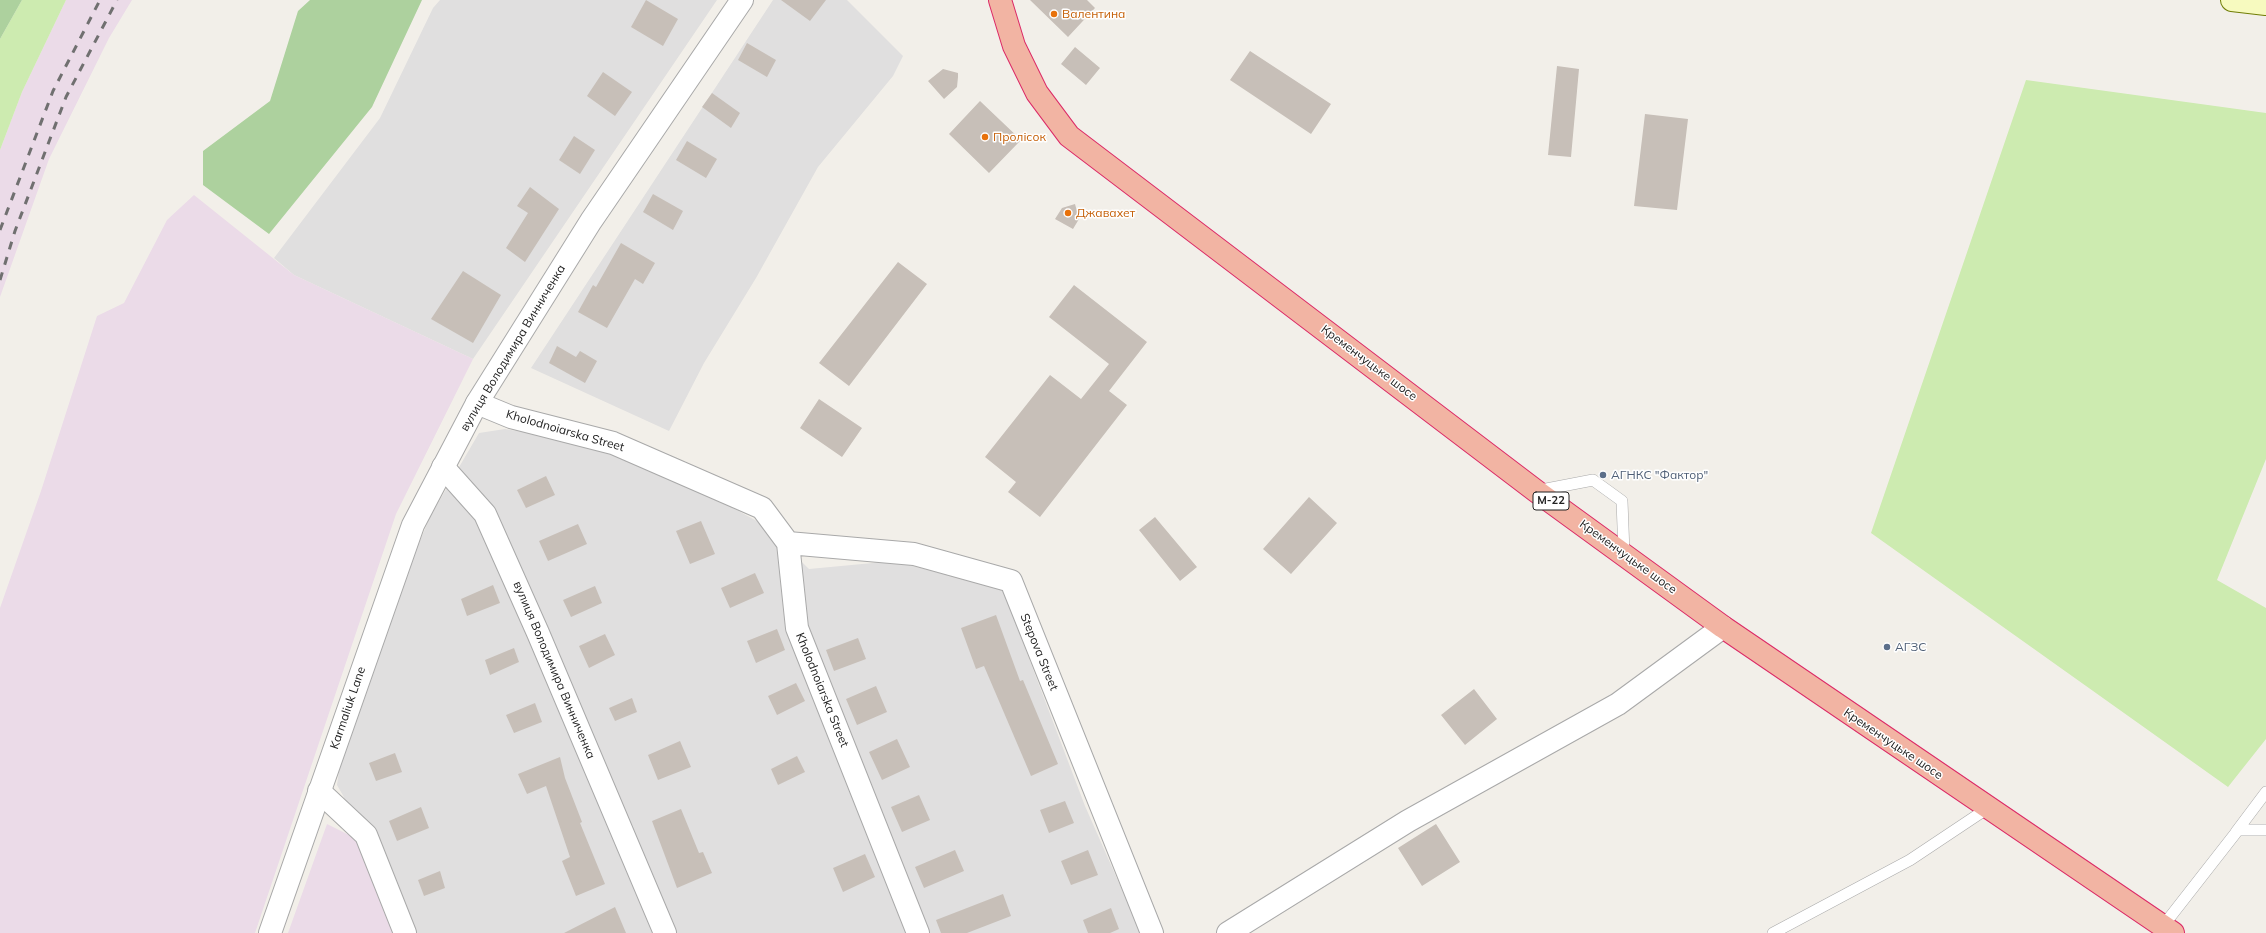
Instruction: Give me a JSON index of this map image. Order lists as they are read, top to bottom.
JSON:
{
  "streets": {
    "highway": ["Кременчуцьке шосе", "М-22"],
    "street": [
      "вулиця Володимира Винниченка",
      "Kholodnoiarska Street",
      "Stepova Street",
      "Karmaliuk Lane"
    ]
  },
  "crossings": [
    ["вулиця Володимира Винниченка", "Kholodnoiarska Street"],
    ["вулиця Володимира Винниченка", "Karmaliuk Lane"],
    ["Kholodnoiarska Street", "Stepova Street"]
  ],
  "places": [
    "Валентина",
    "Пролісок",
    "Джавахет",
    "АГНКС \"Фактор\"",
    "АГЗС"
  ]
}
